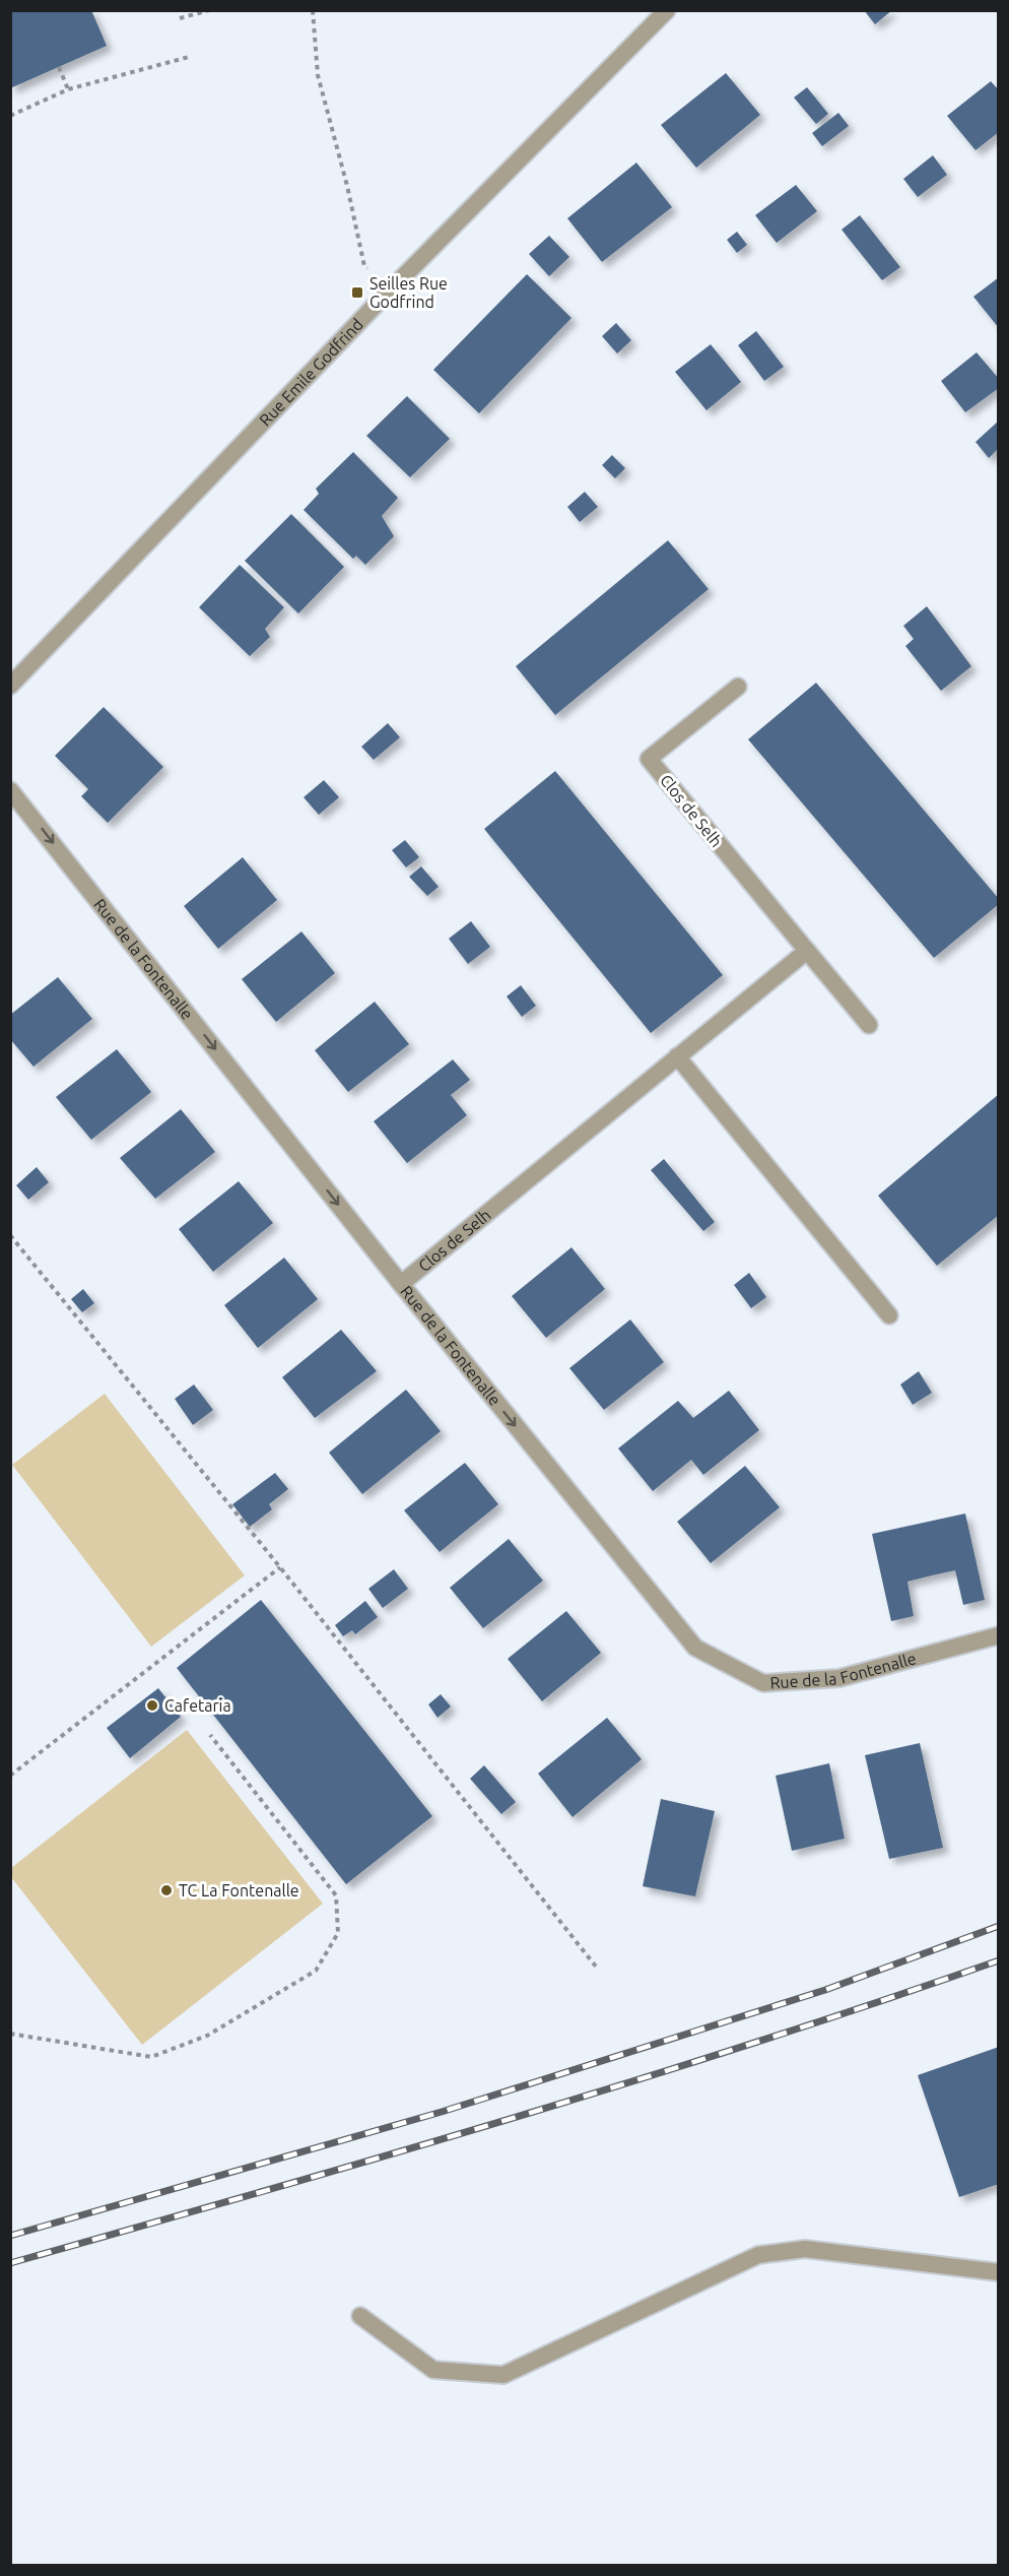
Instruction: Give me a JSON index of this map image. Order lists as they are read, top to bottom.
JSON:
{
  "streets": {
    "street": ["Rue Emile Godfrind", "Clos de Selh", "Rue de la Fontenalle"]
  },
  "crossings": [
    ["Clos de Selh", "Rue de la Fontenalle"]
  ],
  "one_way": ["Rue de la Fontenalle"],
  "places": {
    "transit": ["Seilles Rue Godfrind"],
    "other": ["Cafetaria", "TC La Fontenalle"]
  }
}
